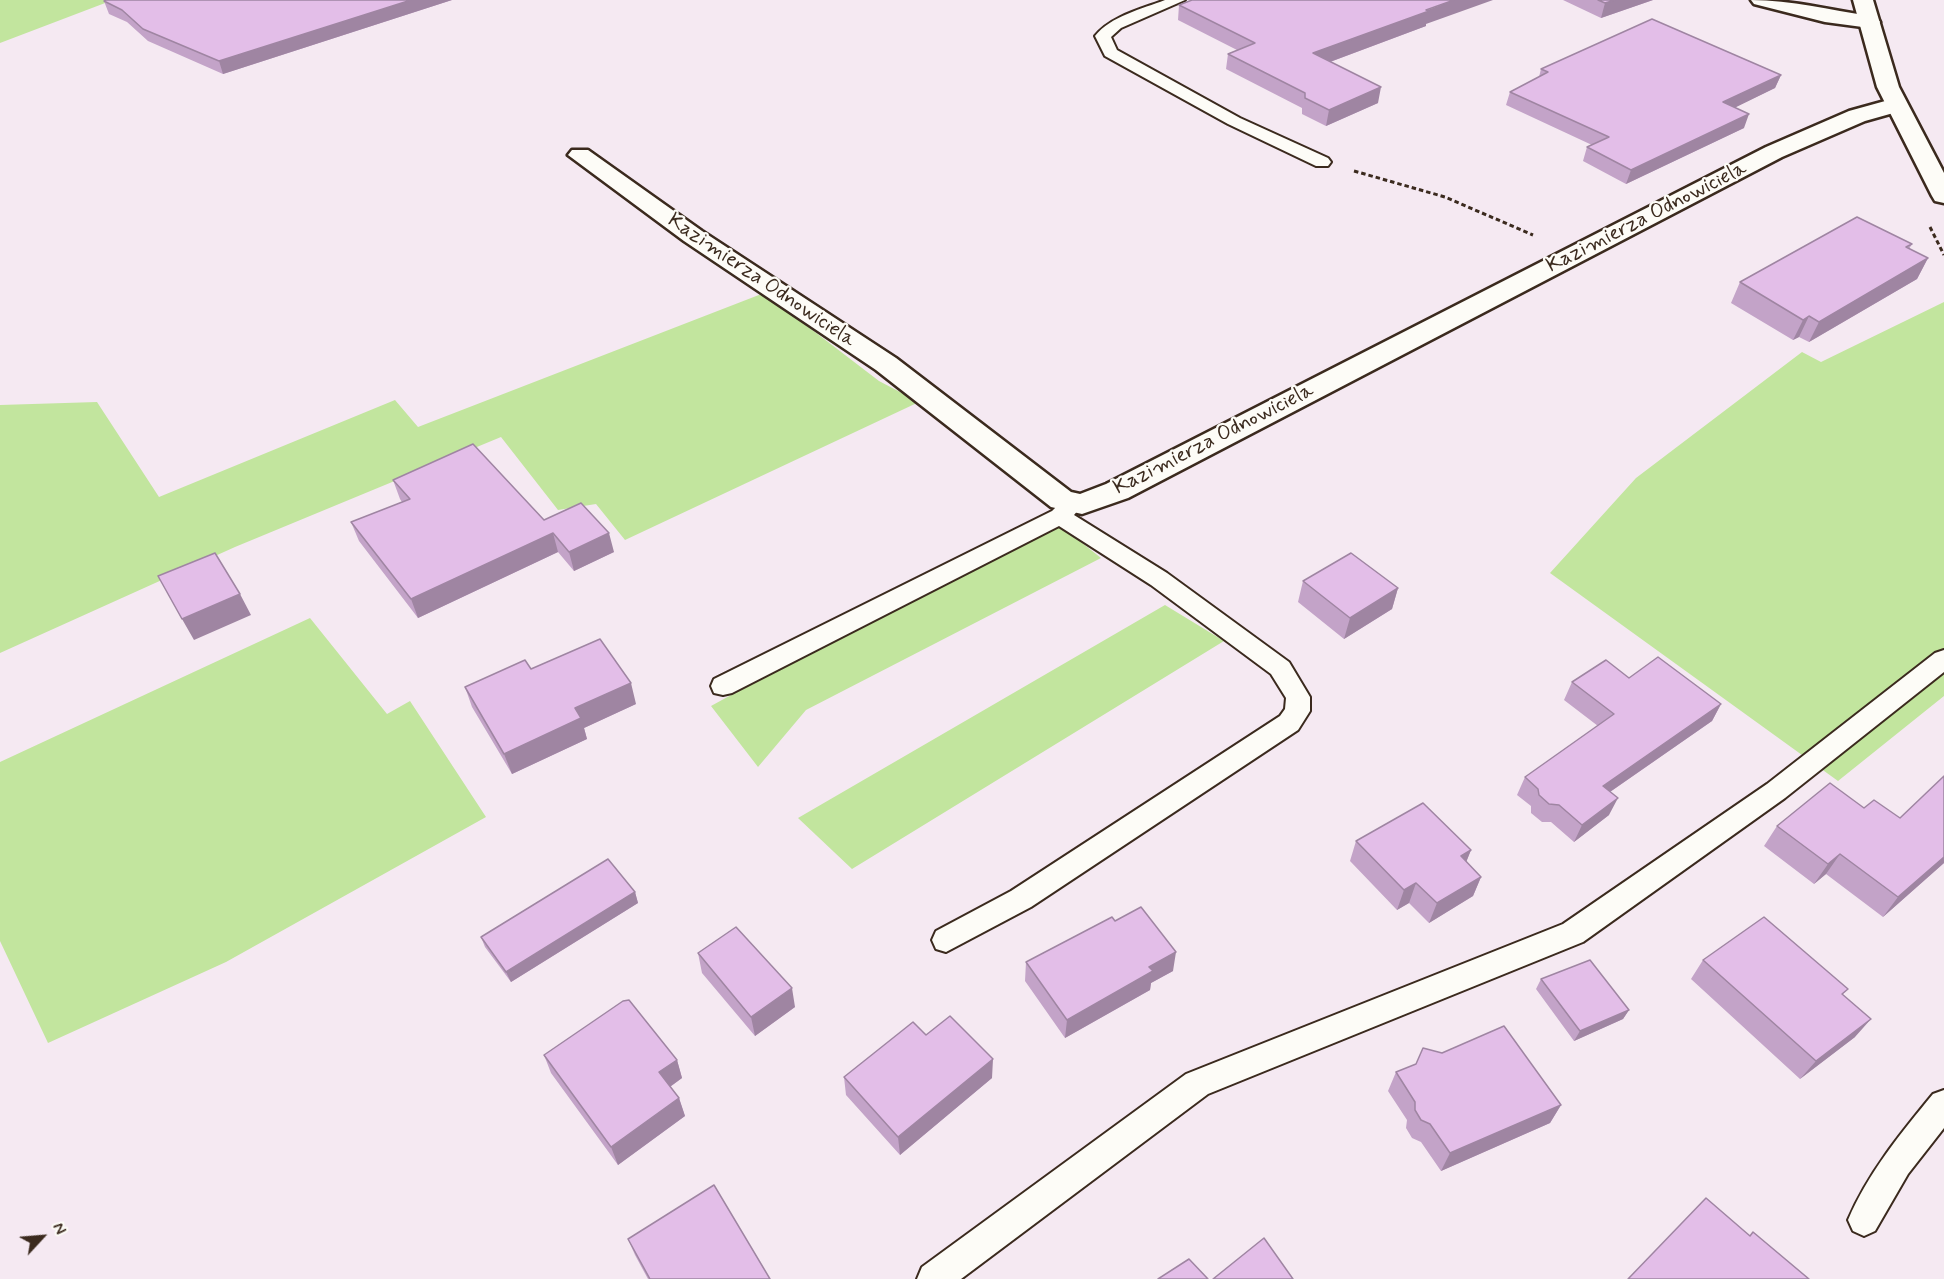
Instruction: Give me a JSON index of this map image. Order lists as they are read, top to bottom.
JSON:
{
  "streets": {
    "street": ["Kazimierza Odnowiciela"]
  },
  "north": "top right"
}
